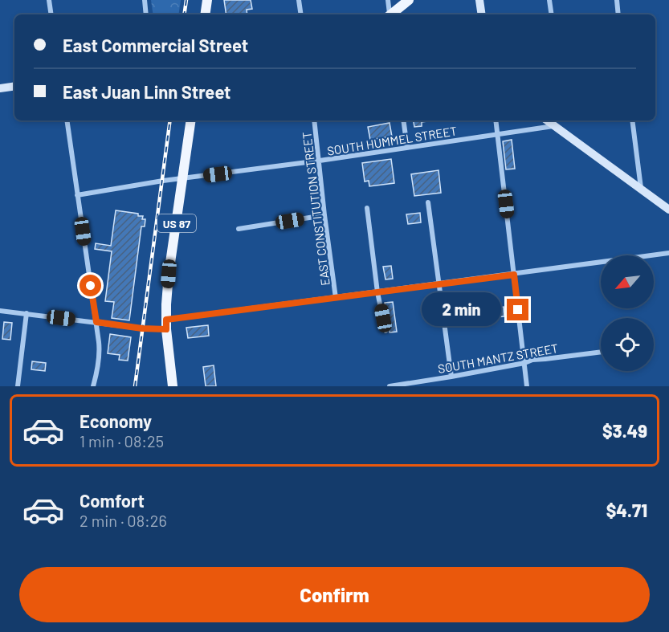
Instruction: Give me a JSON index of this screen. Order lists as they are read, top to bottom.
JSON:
{
  "streets": {
    "main road": ["US 87"],
    "street": ["SOUTH HUMMEL STREET", "EAST CONSTITUTION STREET", "SOUTH MANTZ STREET"]
  },
  "crossings": [
    ["SOUTH HUMMEL STREET", "EAST CONSTITUTION STREET"],
    ["SOUTH HUMMEL STREET", "US 87"]
  ],
  "north": "bottom left",
  "page": {
    "banner": ["East Commercial Street", "East Juan Linn Street"],
    "bubble": "2 min",
    "list": [
      {
        "name": "Economy",
        "note": "1 min · 08:25",
        "value": "$3.49"
      },
      {
        "name": "Comfort",
        "note": "2 min · 08:26",
        "value": "$4.71"
      }
    ],
    "buttons": "Confirm"
  }
}
